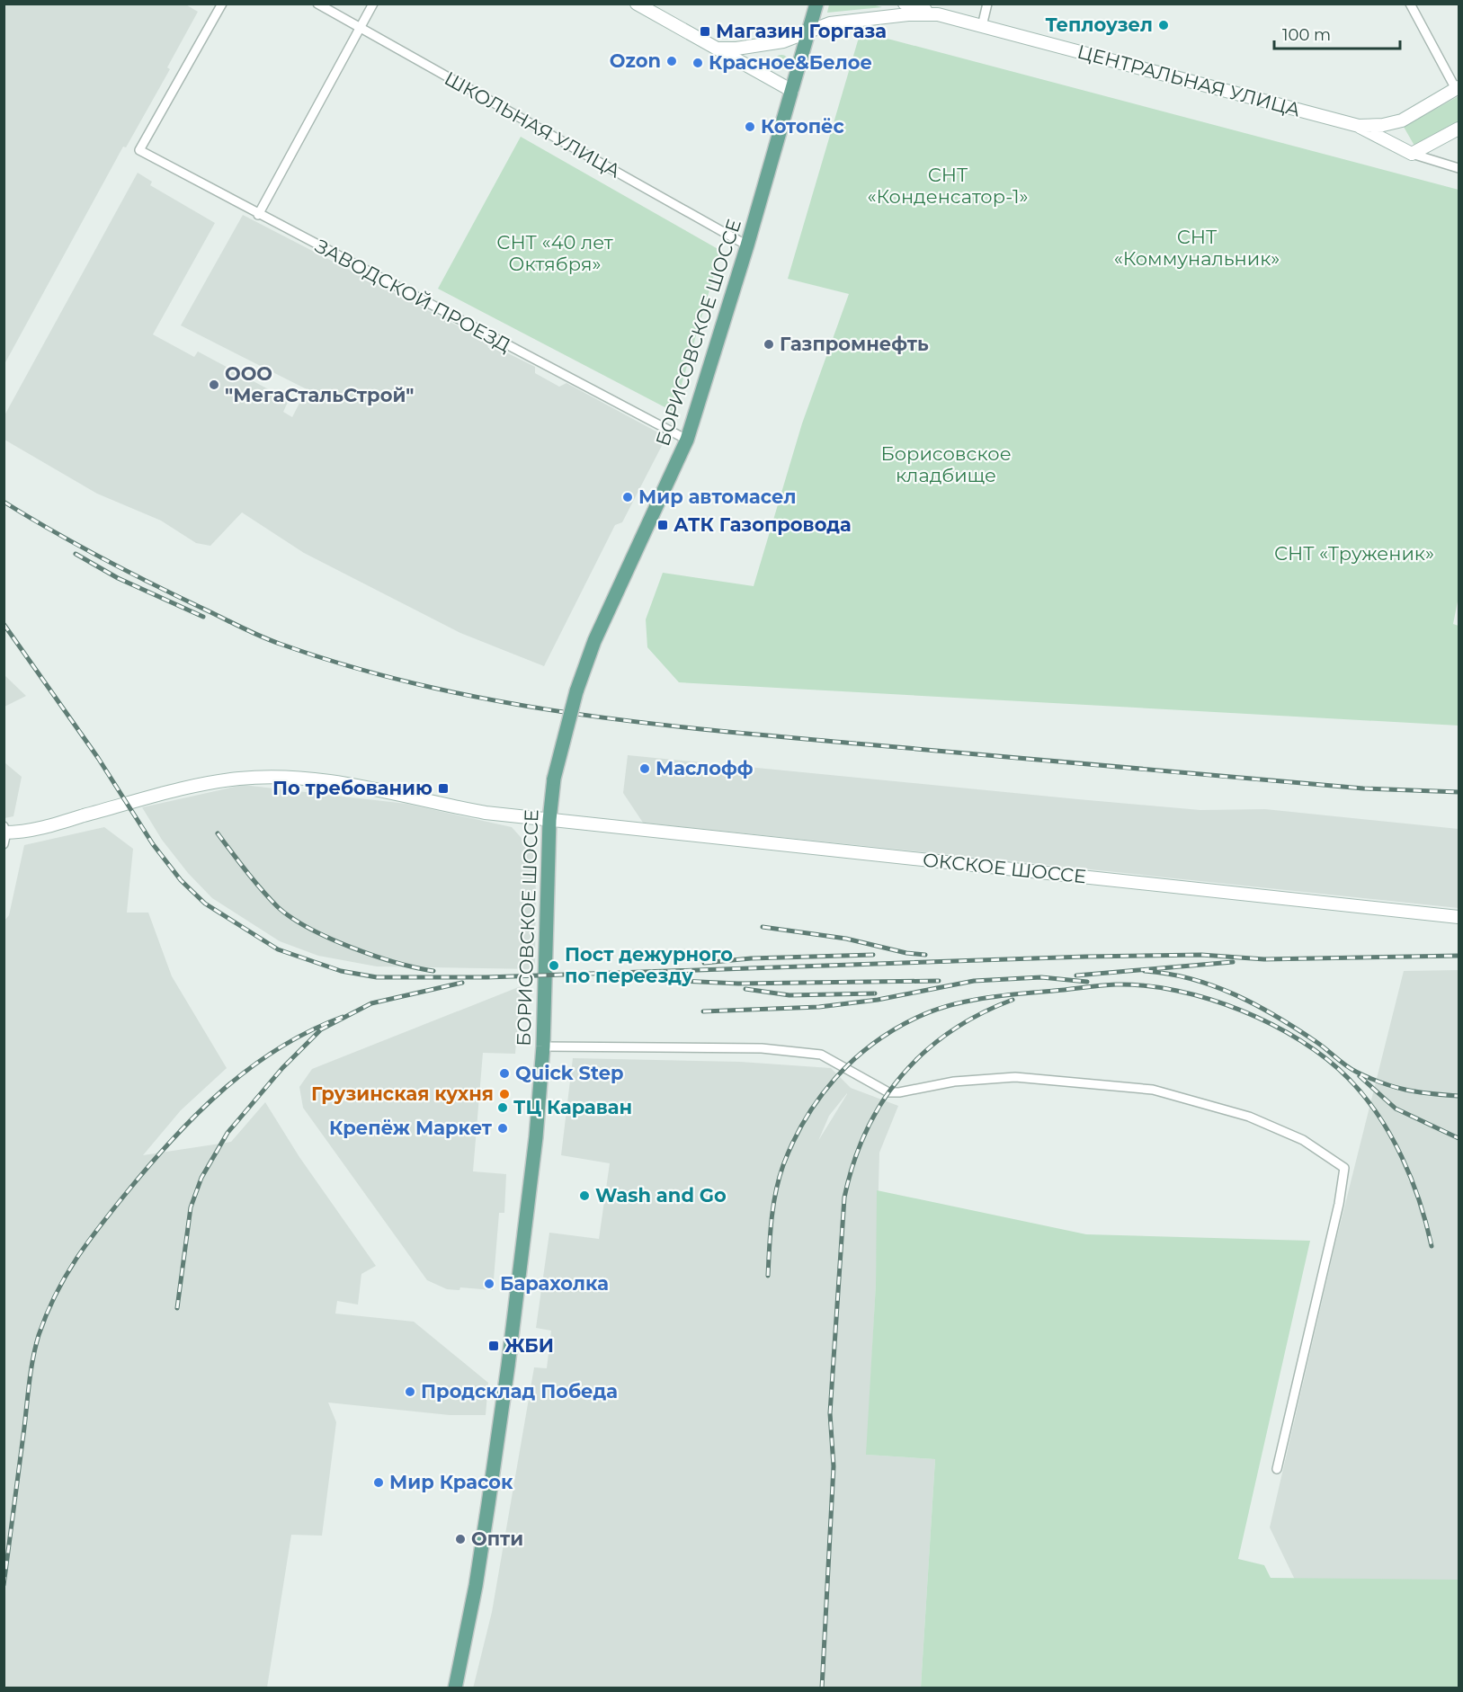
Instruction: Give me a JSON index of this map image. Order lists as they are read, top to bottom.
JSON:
{
  "streets": {
    "main road": ["БОРИСОВСКОЕ ШОССЕ"],
    "street": [
      "ЦЕНТРАЛЬНАЯ УЛИЦА",
      "ШКОЛЬНАЯ УЛИЦА",
      "ЗАВОДСКОЙ ПРОЕЗД",
      "ОКСКОЕ ШОССЕ"
    ]
  },
  "crossings": [
    ["ЦЕНТРАЛЬНАЯ УЛИЦА", "БОРИСОВСКОЕ ШОССЕ"],
    ["ШКОЛЬНАЯ УЛИЦА", "БОРИСОВСКОЕ ШОССЕ"],
    ["ЗАВОДСКОЙ ПРОЕЗД", "БОРИСОВСКОЕ ШОССЕ"],
    ["БОРИСОВСКОЕ ШОССЕ", "ОКСКОЕ ШОССЕ"]
  ],
  "parks": [
    "СНТ «Конденсатор-1»",
    "СНТ «Коммунальник»",
    "СНТ «40 лет Октября»",
    "Борисовское кладбище",
    "СНТ «Труженик»"
  ],
  "places": {
    "other": [
      "Теплоузел",
      "Ozon",
      "Красное&Белое",
      "Котопёс",
      "Газпромнефть",
      "ООО \"МегаСтальСтрой\"",
      "Мир автомасел",
      "Маслофф",
      "Пост дежурного по переезду",
      "Quick Step",
      "Грузинская кухня",
      "ТЦ Караван",
      "Крепёж Маркет",
      "Wash and Go",
      "Барахолка",
      "Продсклад Победа",
      "Мир Красок",
      "Опти"
    ],
    "transit": [
      "Магазин Горгаза",
      "АТК Газопровода",
      "По требованию",
      "ЖБИ"
    ]
  },
  "scale_bar": "100 m"
}
